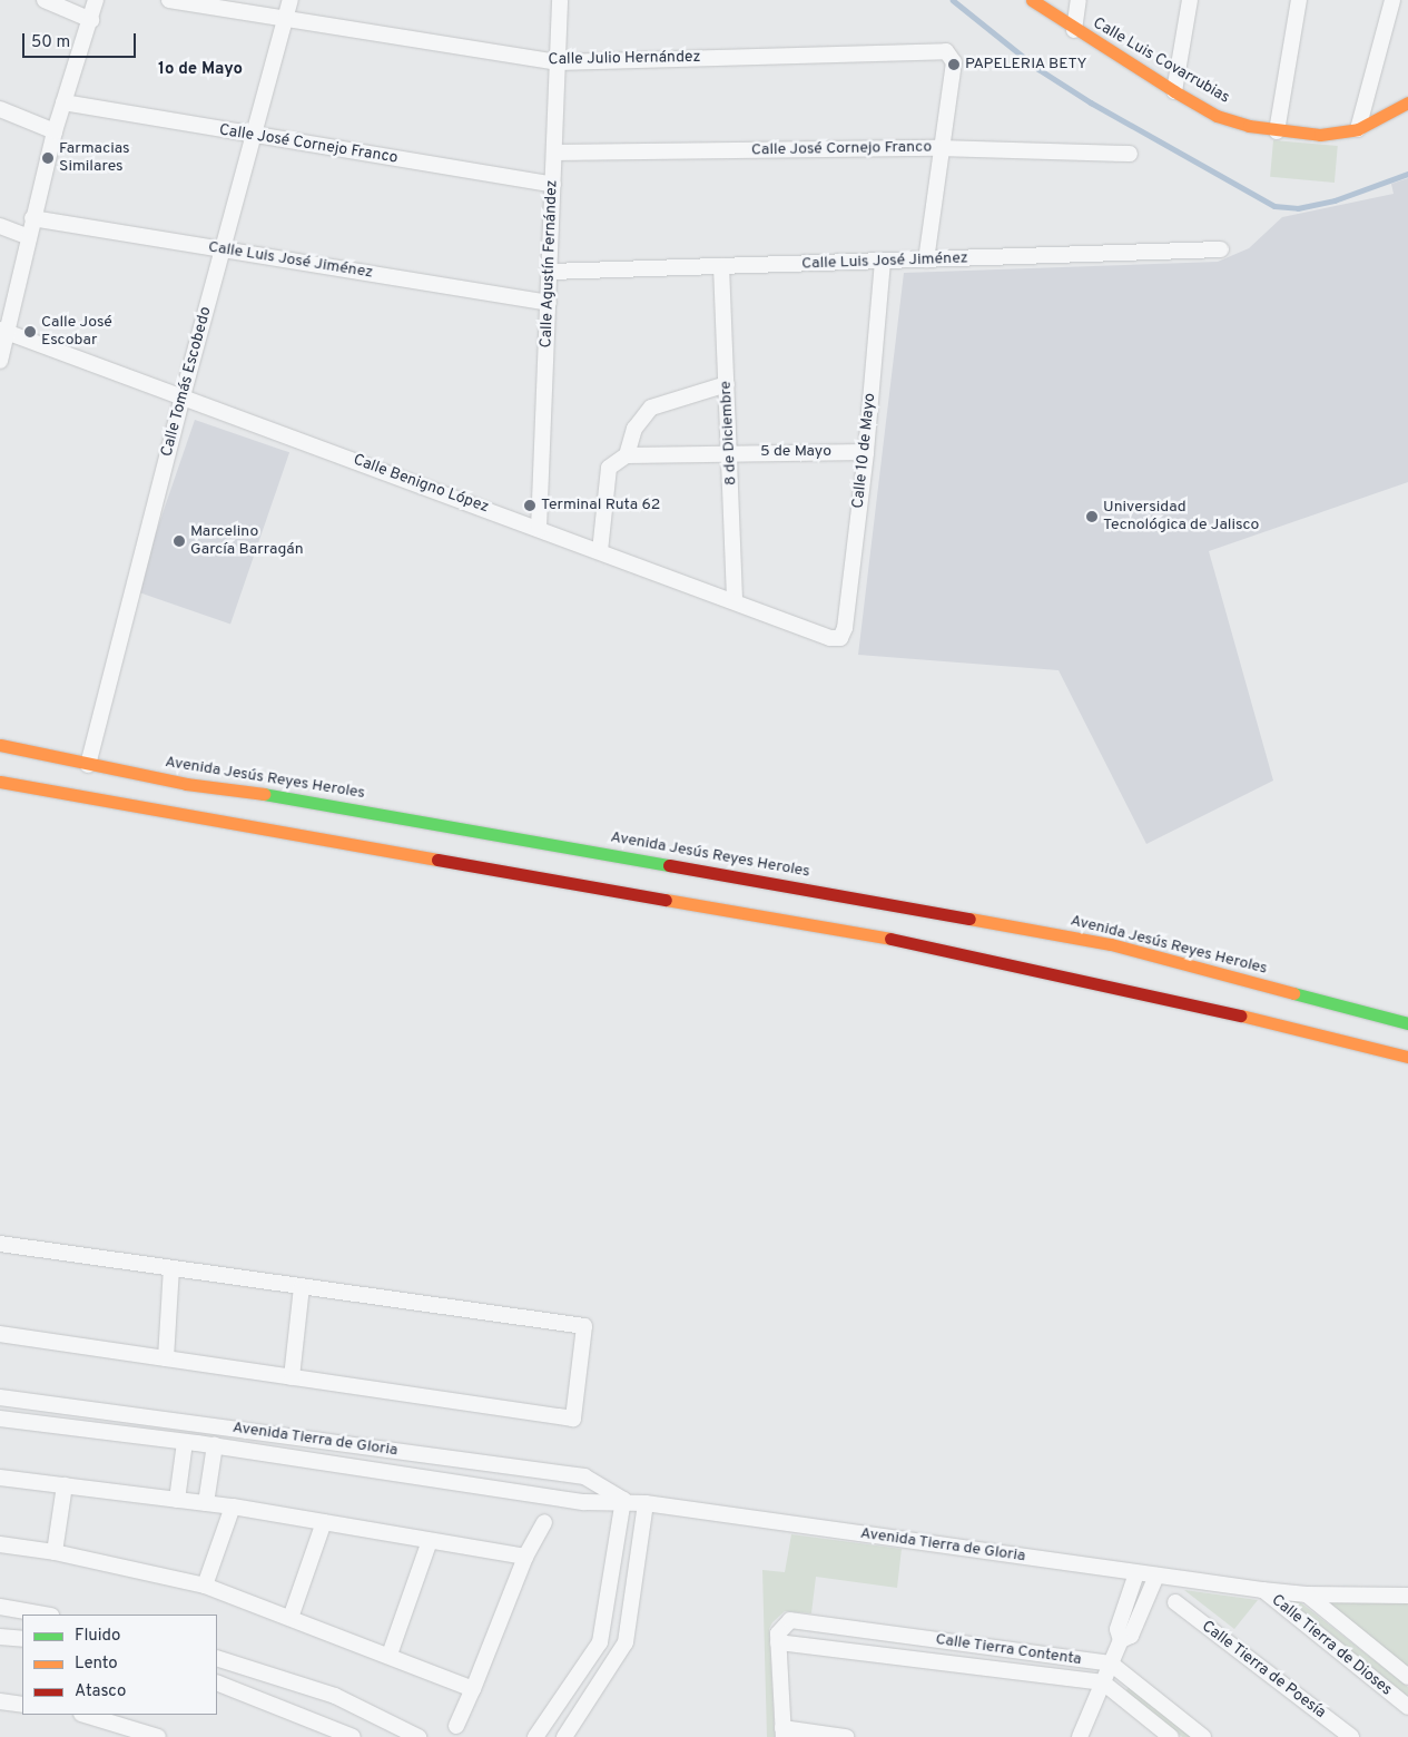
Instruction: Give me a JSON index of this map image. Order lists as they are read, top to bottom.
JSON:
{
  "streets": {
    "street": [
      "Calle Julio Hernández",
      "Calle Luis Covarrubias",
      "Calle José Cornejo Franco",
      "Calle Luis José Jiménez",
      "Calle Agustín Fernández",
      "Calle Tomás Escobedo",
      "8 de Diciembre",
      "Calle 10 de Mayo",
      "5 de Mayo",
      "Calle Benigno López",
      "Avenida Jesús Reyes Heroles",
      "Avenida Tierra de Gloria",
      "Calle Tierra de Dioses",
      "Calle Tierra Contenta",
      "Calle Tierra de Poesía"
    ]
  },
  "crossings": [
    ["Calle Julio Hernández", "Calle José Cornejo Franco"],
    ["Calle Julio Hernández", "Calle Agustín Fernández"],
    ["Calle Julio Hernández", "Calle Tomás Escobedo"],
    ["Calle José Cornejo Franco", "Calle Agustín Fernández"],
    ["Calle José Cornejo Franco", "Calle Tomás Escobedo"],
    ["Calle Luis José Jiménez", "Calle Agustín Fernández"],
    ["Calle Luis José Jiménez", "Calle Tomás Escobedo"],
    ["Calle Luis José Jiménez", "8 de Diciembre"],
    ["Calle Luis José Jiménez", "Calle 10 de Mayo"],
    ["Calle Agustín Fernández", "Calle Benigno López"],
    ["Calle Tomás Escobedo", "Calle Benigno López"],
    ["Calle Tomás Escobedo", "Avenida Jesús Reyes Heroles"],
    ["8 de Diciembre", "5 de Mayo"],
    ["8 de Diciembre", "Calle Benigno López"],
    ["Calle 10 de Mayo", "5 de Mayo"],
    ["Calle 10 de Mayo", "Calle Benigno López"],
    ["Avenida Tierra de Gloria", "Calle Tierra de Dioses"]
  ],
  "districts": ["1o de Mayo"],
  "places": [
    "PAPELERIA BETY",
    "Farmacias Similares",
    "Calle José Escobar",
    "Terminal Ruta 62",
    "Universidad Tecnológica de Jalisco",
    "Marcelino García Barragán"
  ],
  "legend": ["Fluido", "Lento", "Atasco"],
  "scale_bar": "50 m"
}
